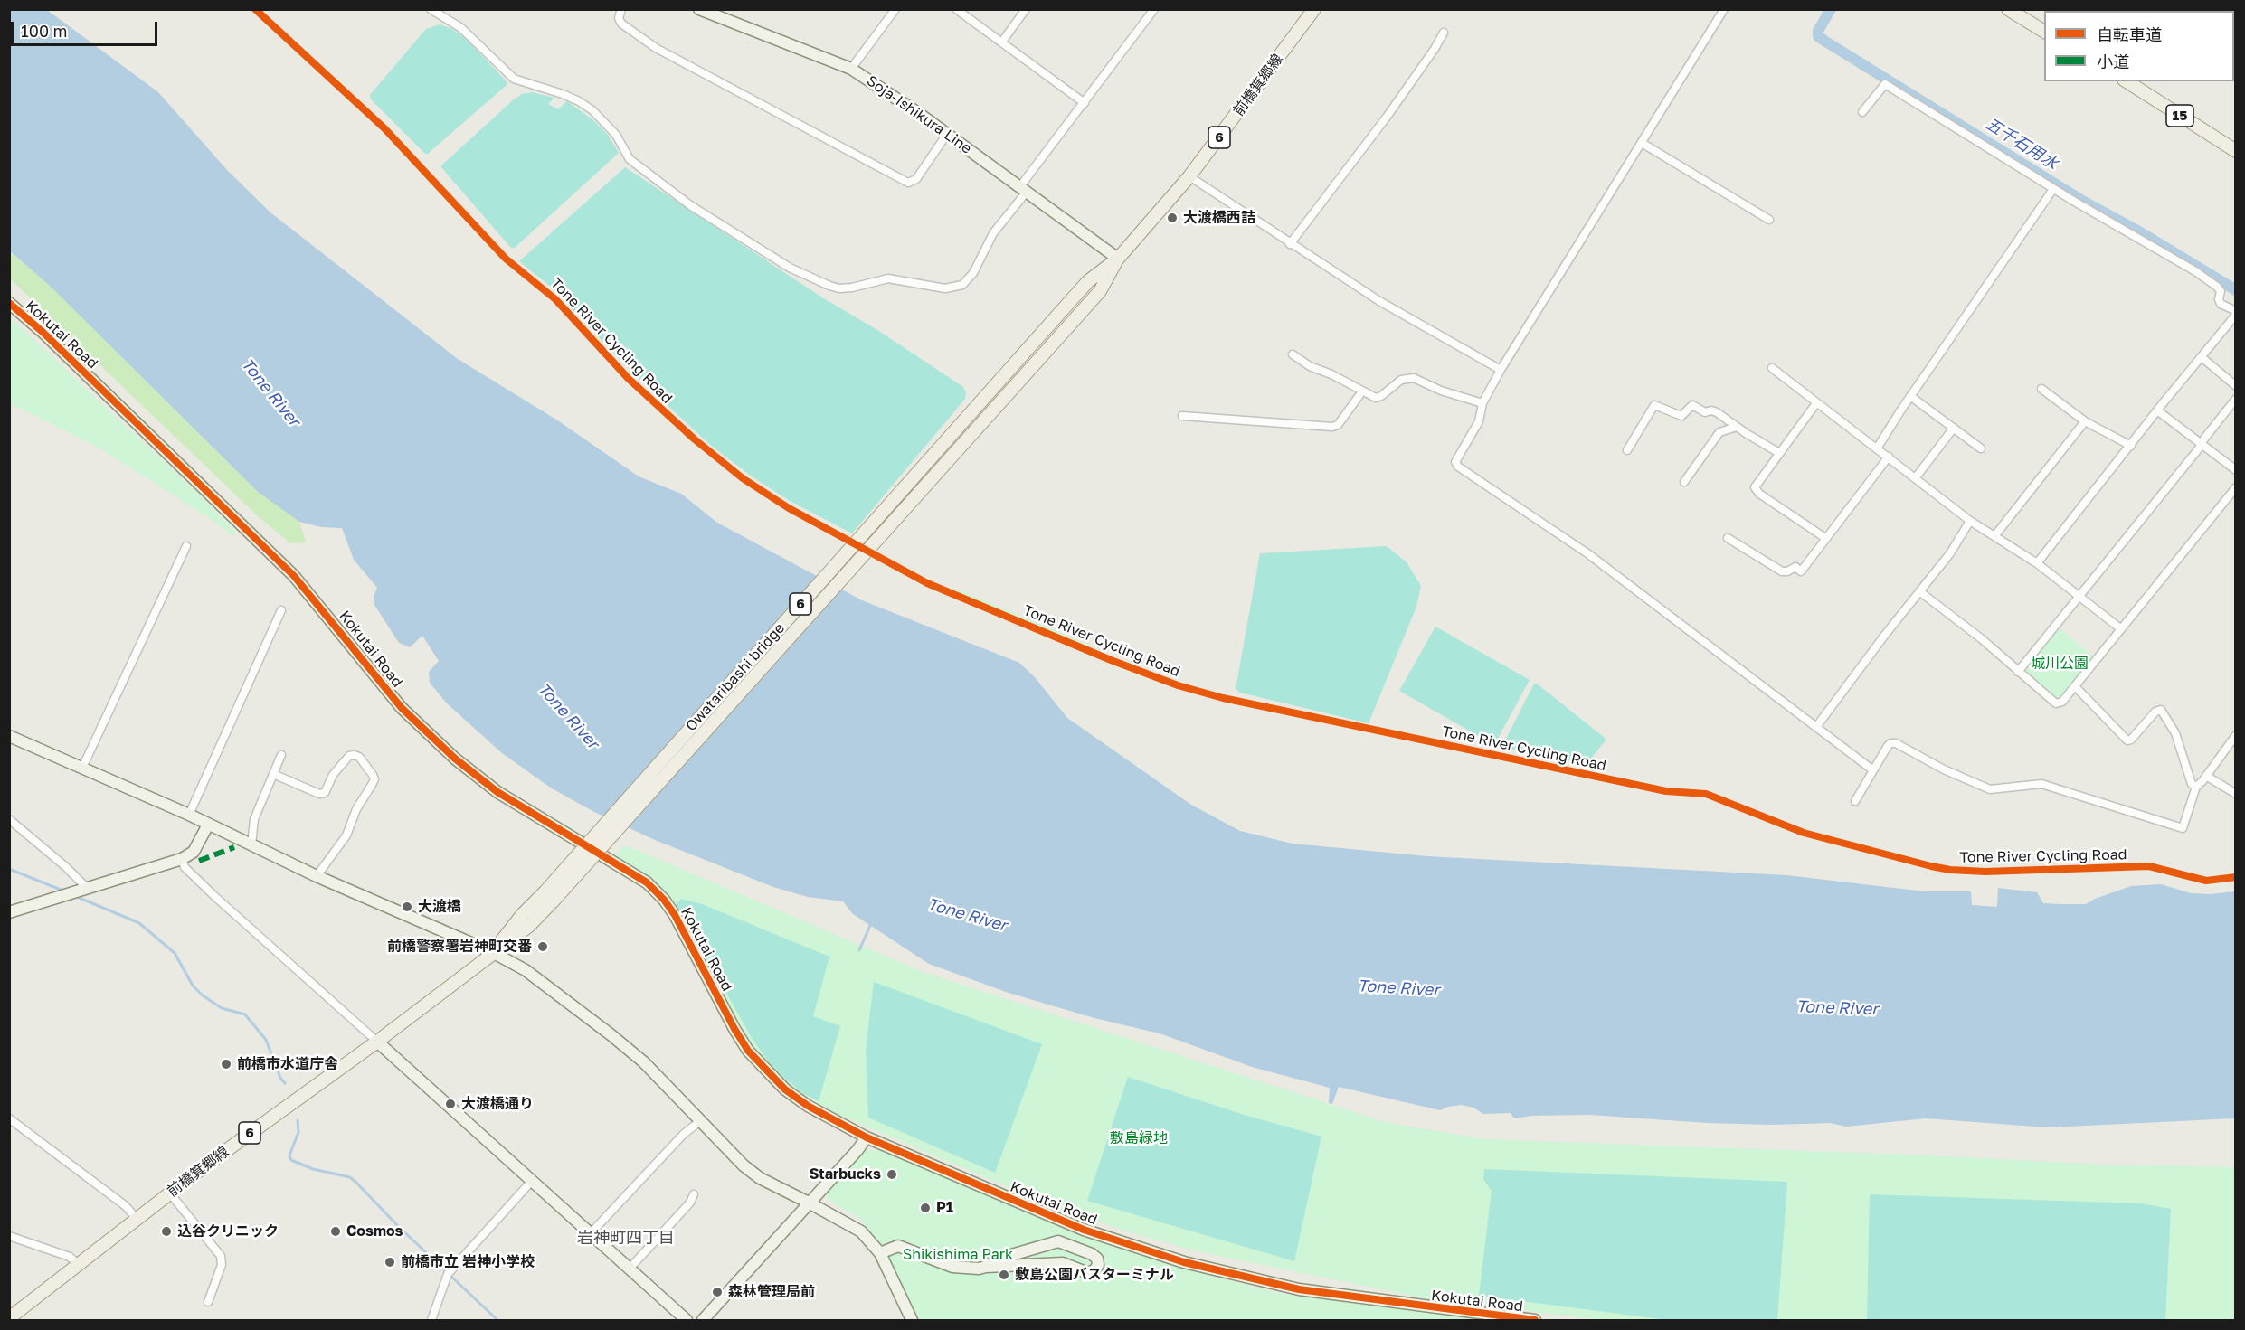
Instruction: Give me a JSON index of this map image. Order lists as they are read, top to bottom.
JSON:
{
  "streets": {
    "main road": [
      "前橋箕郷線",
      "15",
      "6",
      "Owataribashi bridge"
    ],
    "street": ["Soja-Ishikura Line", "Kokutai Road"],
    "cycle path": ["Tone River Cycling Road"]
  },
  "crossings": [
    ["前橋箕郷線", "Soja-Ishikura Line"],
    ["前橋箕郷線", "Owataribashi bridge"]
  ],
  "districts": ["岩神町四丁目"],
  "water": ["五千石用水", "Tone River"],
  "parks": ["城川公園", "敷島緑地", "Shikishima Park"],
  "places": [
    "大渡橋西詰",
    "大渡橋",
    "前橋警察署岩神町交番",
    "前橋市水道庁舎",
    "大渡橋通り",
    "Starbucks",
    "P1",
    "込谷クリニック",
    "Cosmos",
    "前橋市立 岩神小学校",
    "敷島公園バスターミナル",
    "森林管理局前"
  ],
  "legend": ["自転車道", "小道"],
  "scale_bar": "100 m"
}
